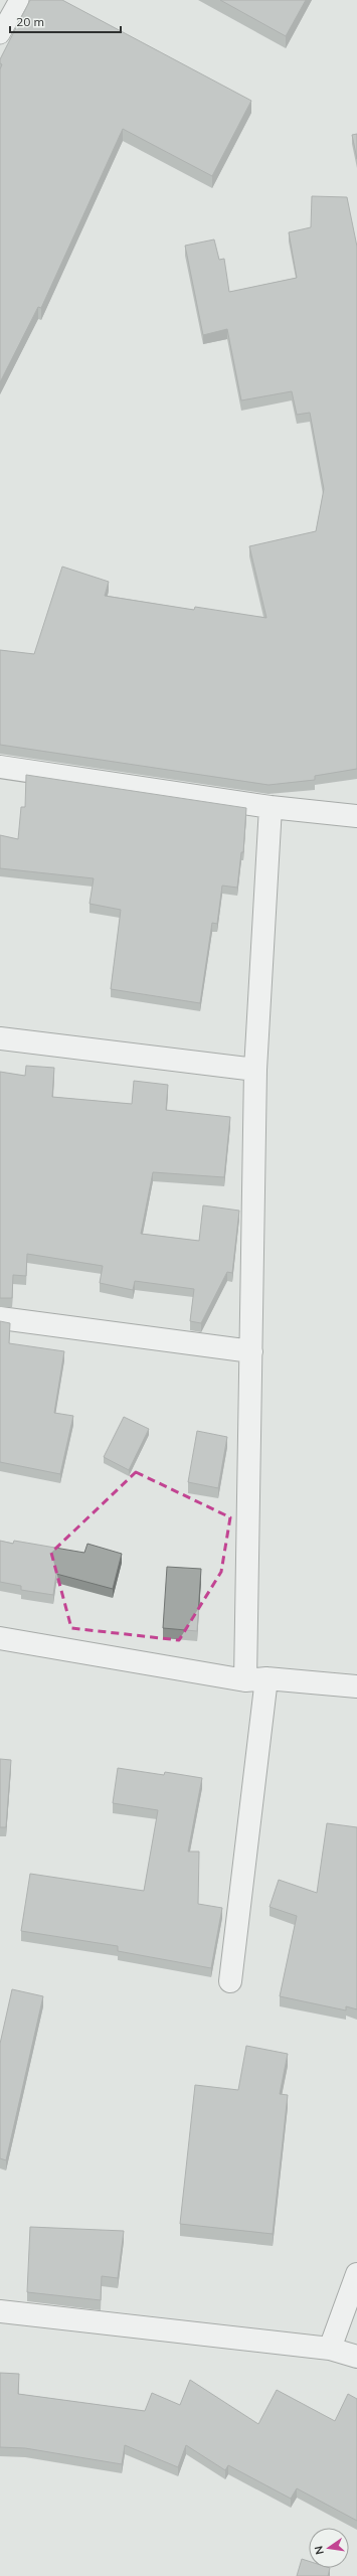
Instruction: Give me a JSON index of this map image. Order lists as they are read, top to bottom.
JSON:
{
  "scale_bar": "20 m",
  "north": "left"
}
